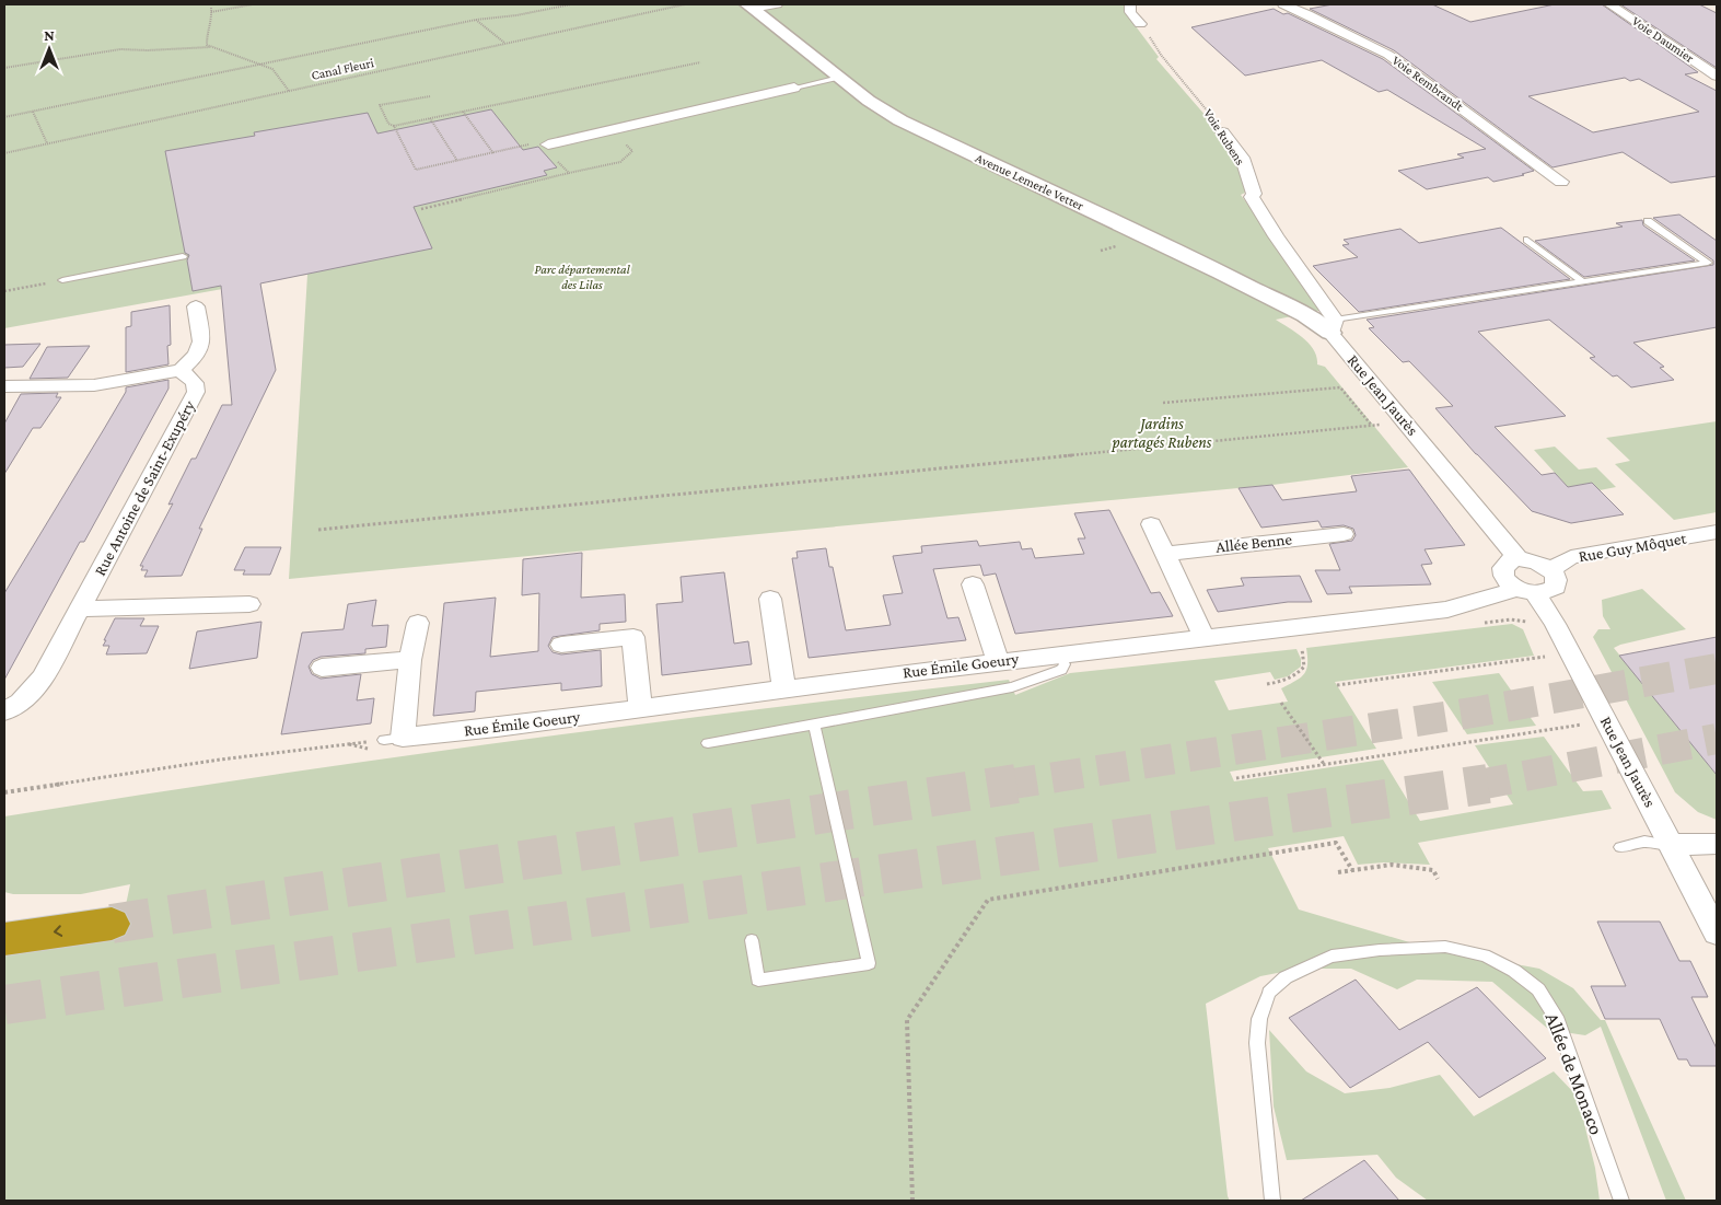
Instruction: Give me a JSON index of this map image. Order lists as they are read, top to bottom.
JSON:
{
  "streets": {
    "street": [
      "Voie Daumier",
      "Voie Rembrandt",
      "Voie Rubens",
      "Avenue Lemerle Vetter",
      "Rue Jean Jaurès",
      "Rue Antoine de Saint-Exupéry",
      "Allée Benne",
      "Rue Guy Môquet",
      "Rue Émile Goeury"
    ],
    "lane": ["Allée de Monaco"],
    "path": ["Canal Fleuri"]
  },
  "crossings": [
    ["Voie Rubens", "Avenue Lemerle Vetter"],
    ["Voie Rubens", "Rue Jean Jaurès"],
    ["Avenue Lemerle Vetter", "Rue Jean Jaurès"],
    ["Rue Jean Jaurès", "Rue Émile Goeury"],
    ["Rue Guy Môquet", "Rue Émile Goeury"]
  ],
  "parks": ["Parc départemental des Lilas", "Jardins partagés Rubens"],
  "north": "top"
}
